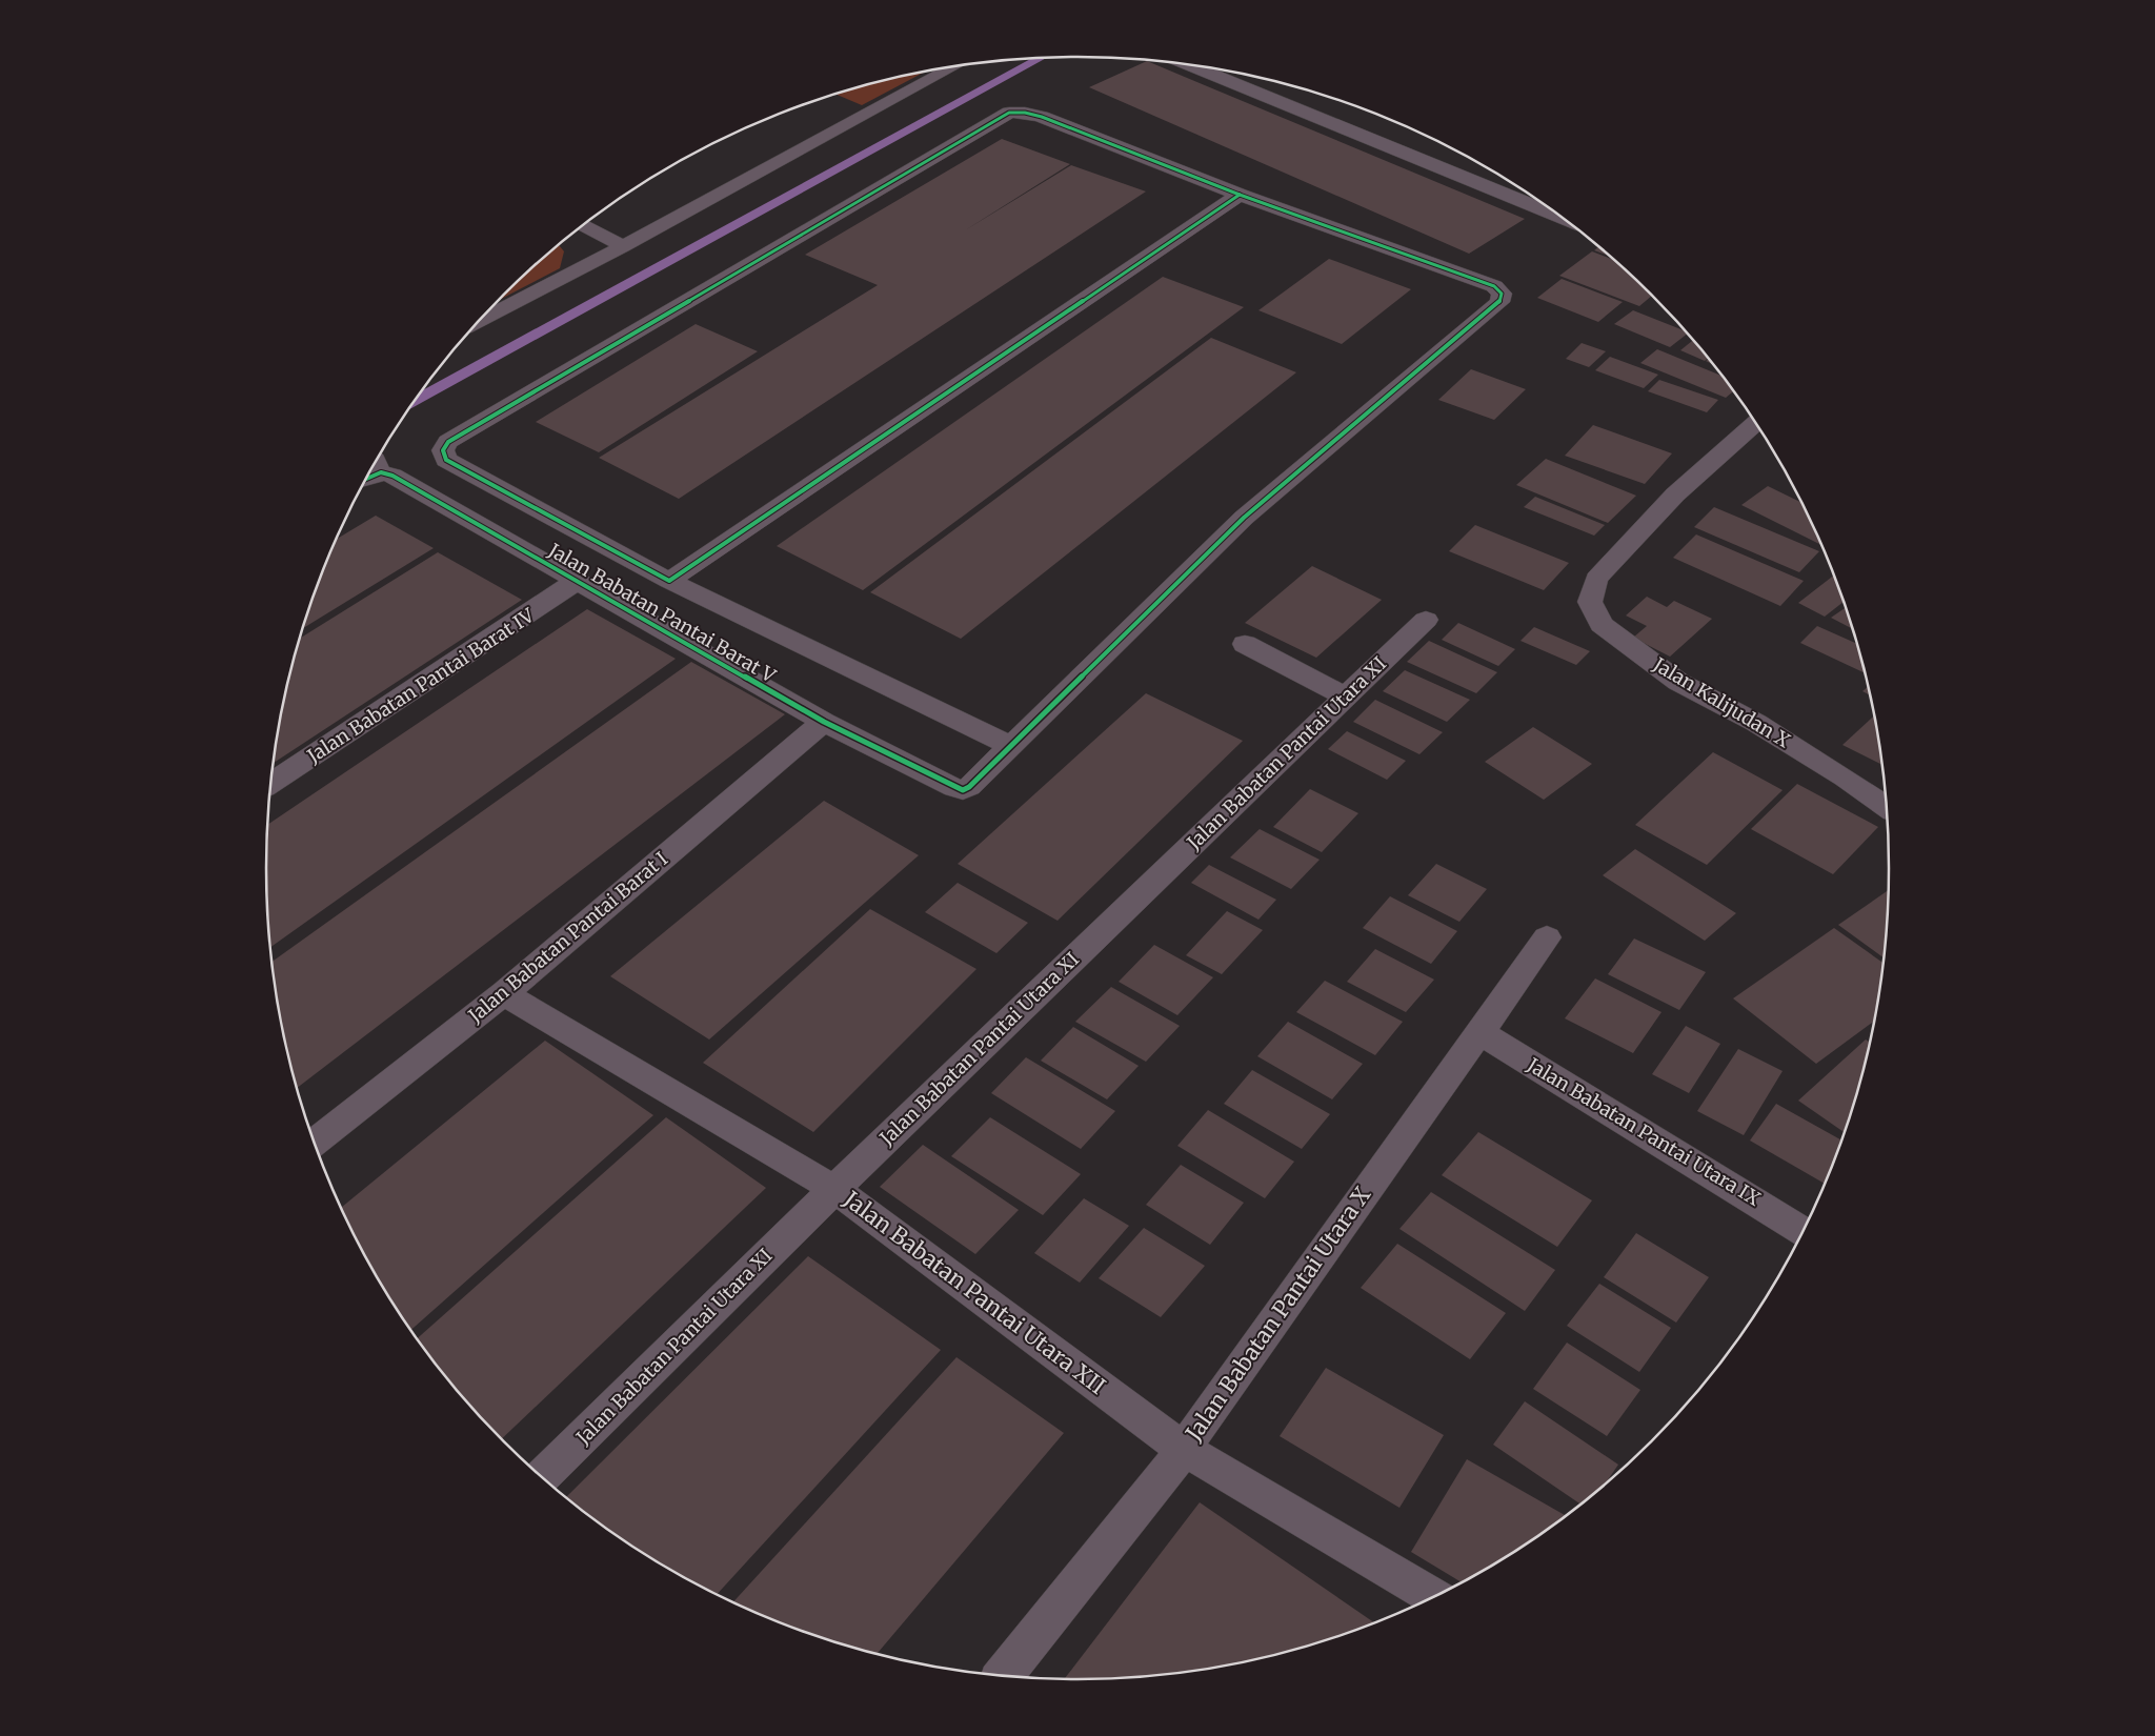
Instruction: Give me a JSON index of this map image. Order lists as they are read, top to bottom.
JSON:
{
  "streets": {
    "street": [
      "Jalan Babatan Pantai Barat V",
      "Jalan Babatan Pantai Barat IV",
      "Jalan Kalijudan X",
      "Jalan Babatan Pantai Utara XI",
      "Jalan Babatan Pantai Barat I",
      "Jalan Babatan Pantai Utara IX",
      "Jalan Babatan Pantai Utara XII",
      "Jalan Babatan Pantai Utara X"
    ]
  },
  "crossings": [
    ["Jalan Babatan Pantai Barat V", "Jalan Babatan Pantai Barat IV"],
    ["Jalan Babatan Pantai Barat V", "Jalan Babatan Pantai Barat I"],
    ["Jalan Babatan Pantai Utara XI", "Jalan Babatan Pantai Utara XII"],
    ["Jalan Babatan Pantai Barat I", "Jalan Babatan Pantai Utara XII"],
    ["Jalan Babatan Pantai Utara IX", "Jalan Babatan Pantai Utara X"],
    ["Jalan Babatan Pantai Utara XII", "Jalan Babatan Pantai Utara X"]
  ]
}
